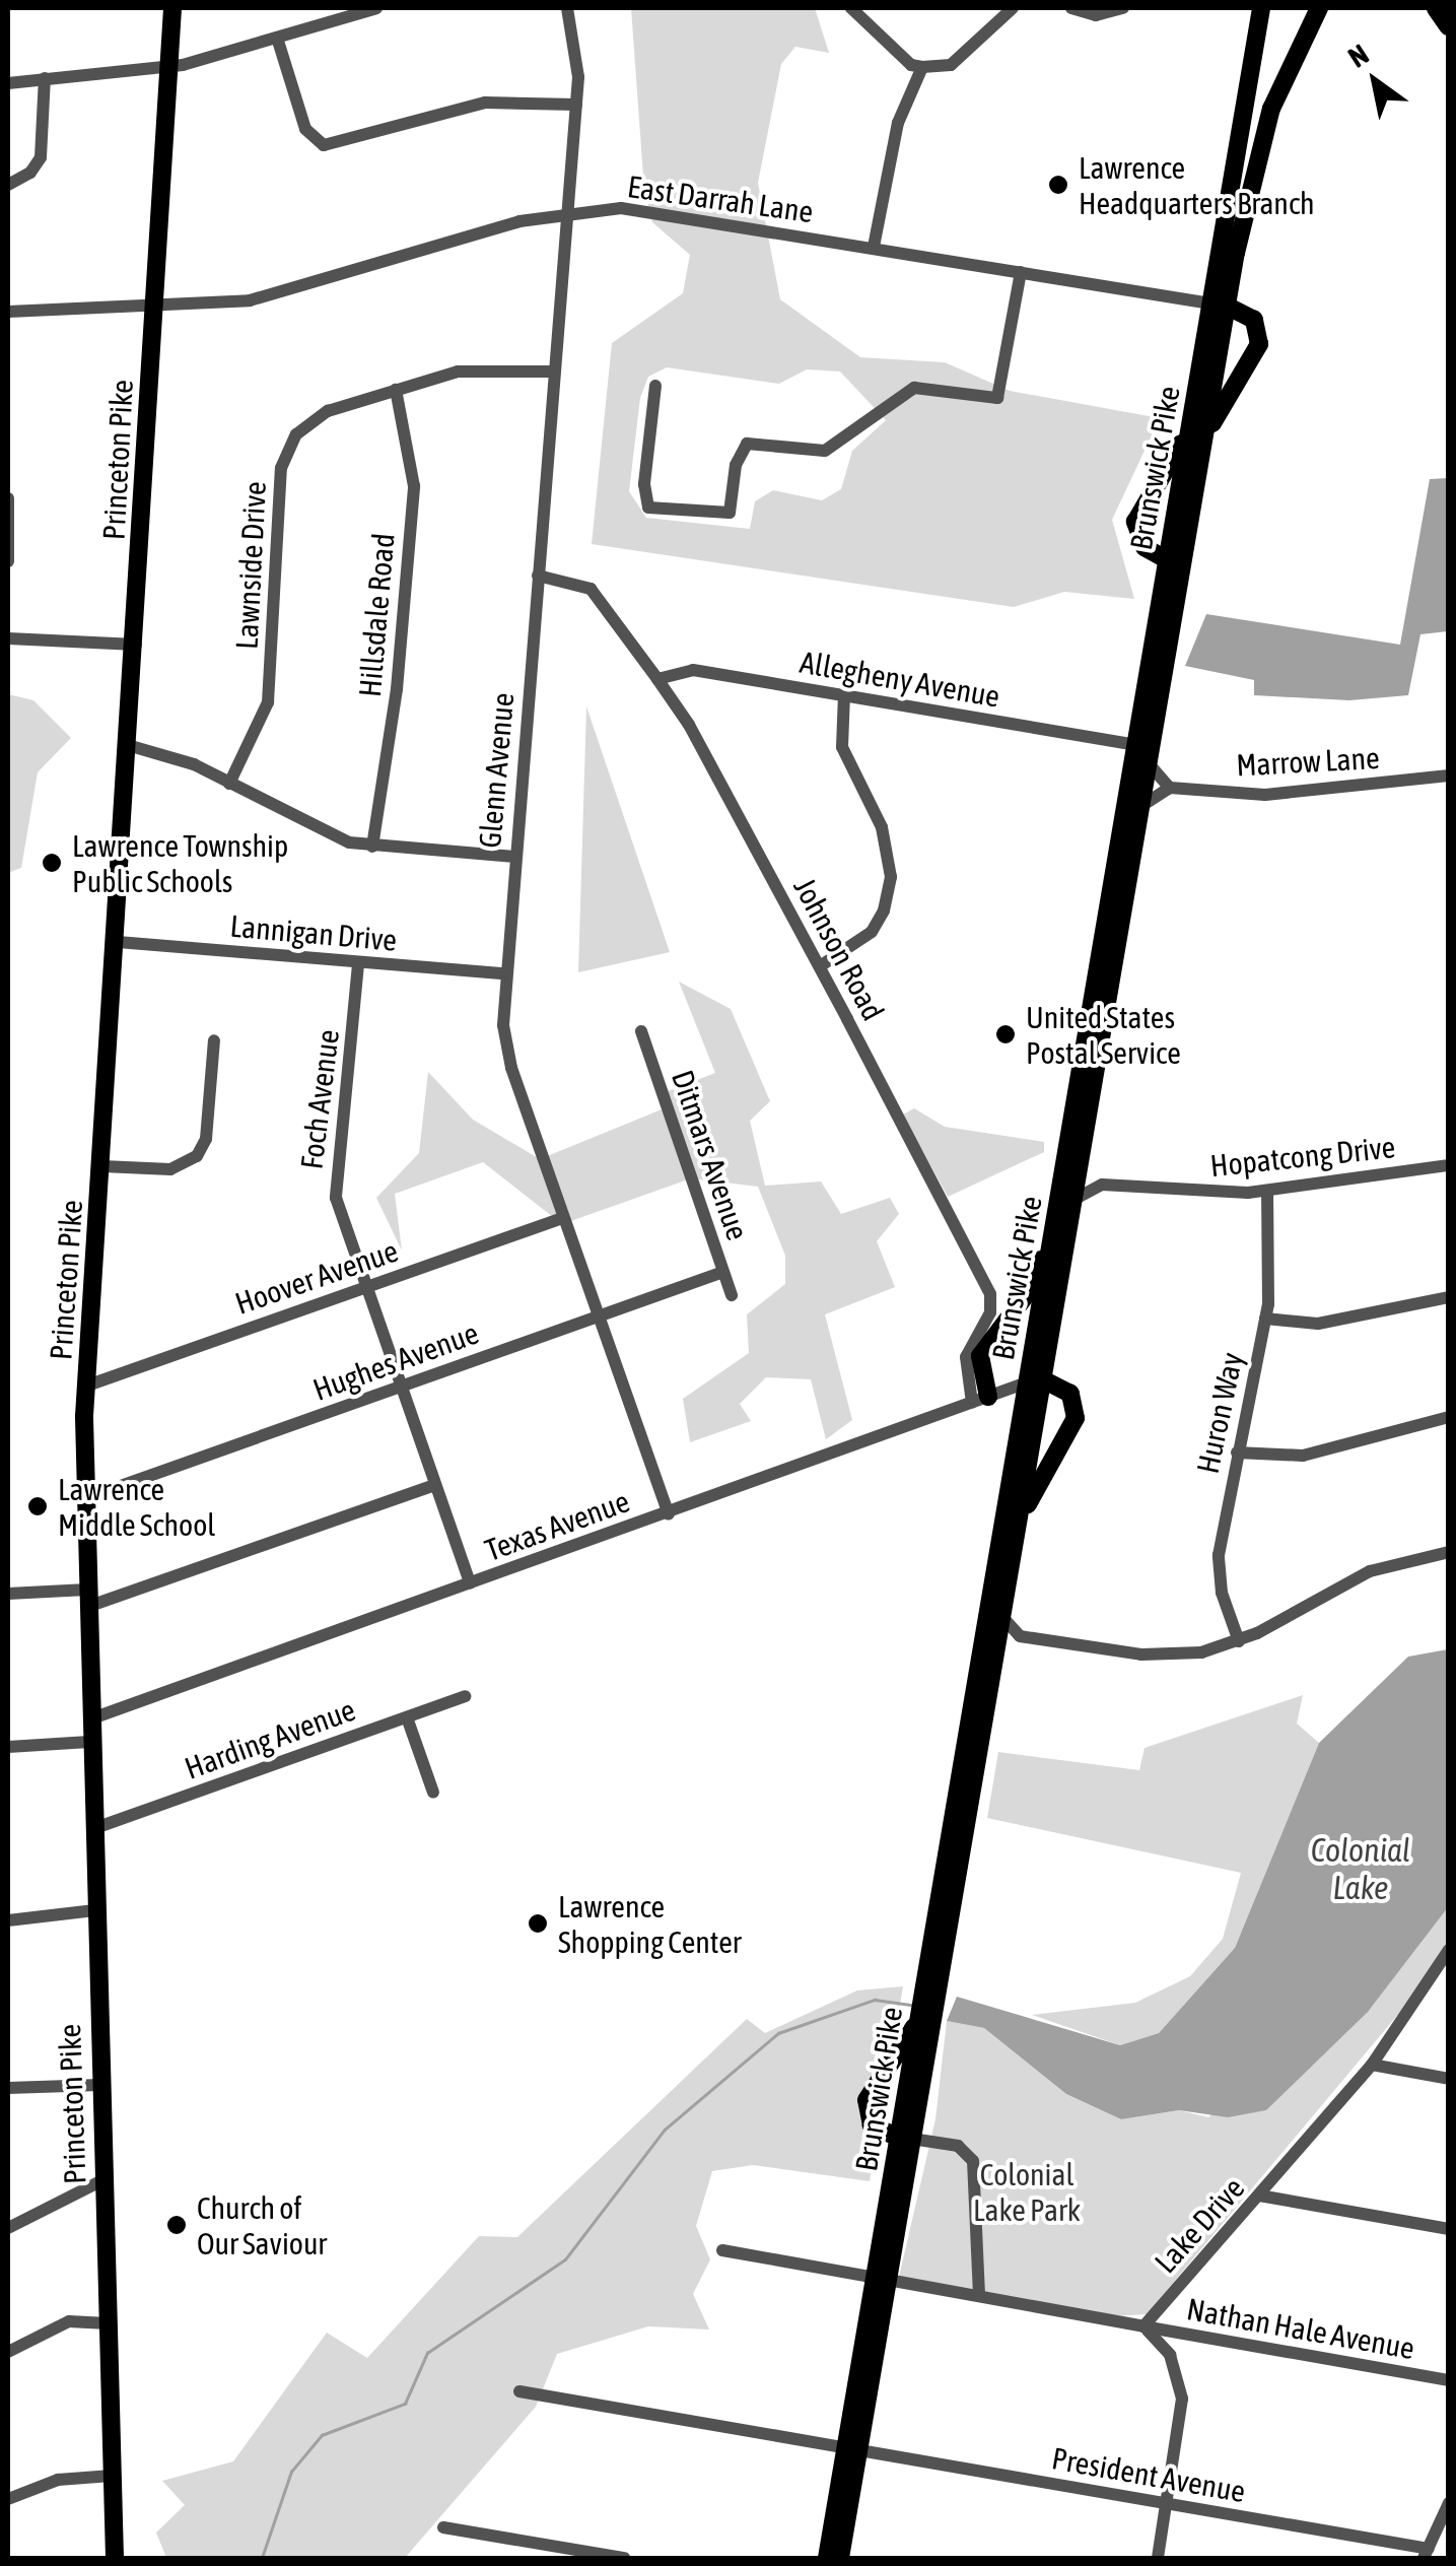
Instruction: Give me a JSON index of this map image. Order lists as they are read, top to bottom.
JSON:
{
  "streets": {
    "main road": ["Princeton Pike", "Brunswick Pike"],
    "street": [
      "East Darrah Lane",
      "Lawnside Drive",
      "Hillsdale Road",
      "Allegheny Avenue",
      "Marrow Lane",
      "Glenn Avenue",
      "Lannigan Drive",
      "Johnson Road",
      "Foch Avenue",
      "Ditmars Avenue",
      "Hopatcong Drive",
      "Hoover Avenue",
      "Hughes Avenue",
      "Huron Way",
      "Texas Avenue",
      "Harding Avenue",
      "Lake Drive",
      "Nathan Hale Avenue",
      "President Avenue"
    ]
  },
  "crossings": [
    ["East Darrah Lane", "Princeton Pike"],
    ["East Darrah Lane", "Brunswick Pike"],
    ["East Darrah Lane", "Glenn Avenue"],
    ["Princeton Pike", "Lannigan Drive"],
    ["Princeton Pike", "Hoover Avenue"],
    ["Princeton Pike", "Hughes Avenue"],
    ["Princeton Pike", "Texas Avenue"],
    ["Princeton Pike", "Harding Avenue"],
    ["Brunswick Pike", "Allegheny Avenue"],
    ["Brunswick Pike", "Texas Avenue"],
    ["Brunswick Pike", "President Avenue"],
    ["Lawnside Drive", "Hillsdale Road"],
    ["Lawnside Drive", "Glenn Avenue"],
    ["Allegheny Avenue", "Johnson Road"],
    ["Glenn Avenue", "Lannigan Drive"],
    ["Glenn Avenue", "Johnson Road"],
    ["Glenn Avenue", "Hoover Avenue"],
    ["Glenn Avenue", "Hughes Avenue"],
    ["Glenn Avenue", "Texas Avenue"],
    ["Lannigan Drive", "Foch Avenue"],
    ["Johnson Road", "Texas Avenue"],
    ["Foch Avenue", "Hoover Avenue"],
    ["Foch Avenue", "Hughes Avenue"],
    ["Foch Avenue", "Texas Avenue"],
    ["Ditmars Avenue", "Hughes Avenue"],
    ["Hopatcong Drive", "Huron Way"],
    ["Lake Drive", "Nathan Hale Avenue"]
  ],
  "water": ["Colonial Lake"],
  "parks": ["Colonial Lake Park"],
  "places": [
    "Lawrence Headquarters Branch",
    "Lawrence Township Public Schools",
    "United States Postal Service",
    "Lawrence Middle School",
    "Lawrence Shopping Center",
    "Church of Our Saviour"
  ],
  "north": "top left"
}
